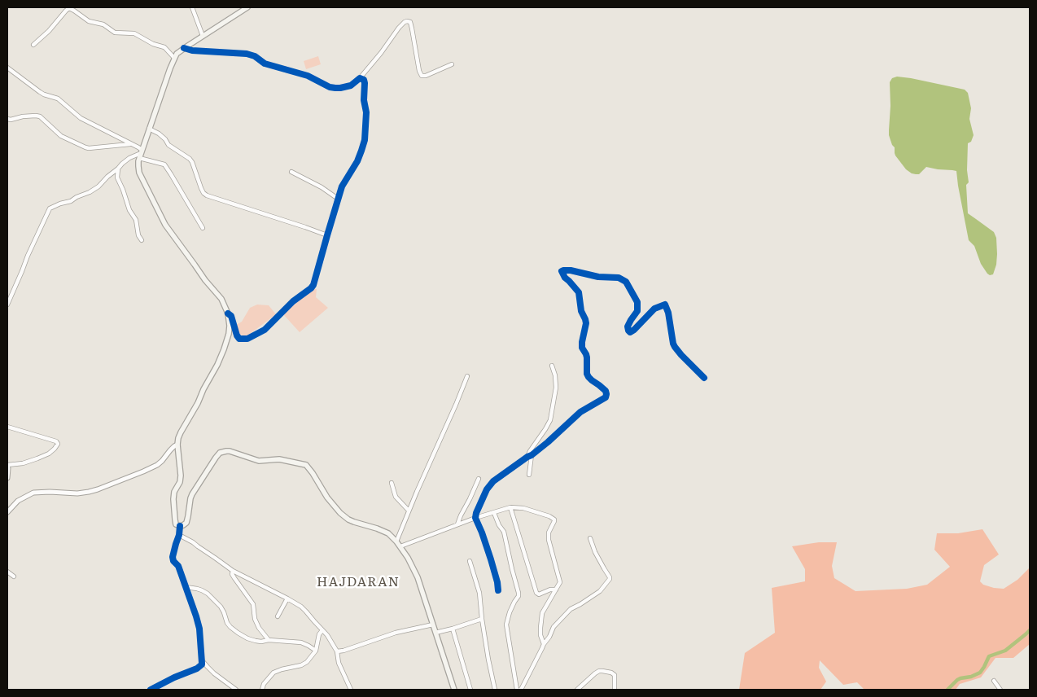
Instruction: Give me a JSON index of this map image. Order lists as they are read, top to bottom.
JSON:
{
  "districts": ["HAJDARAN"]
}
